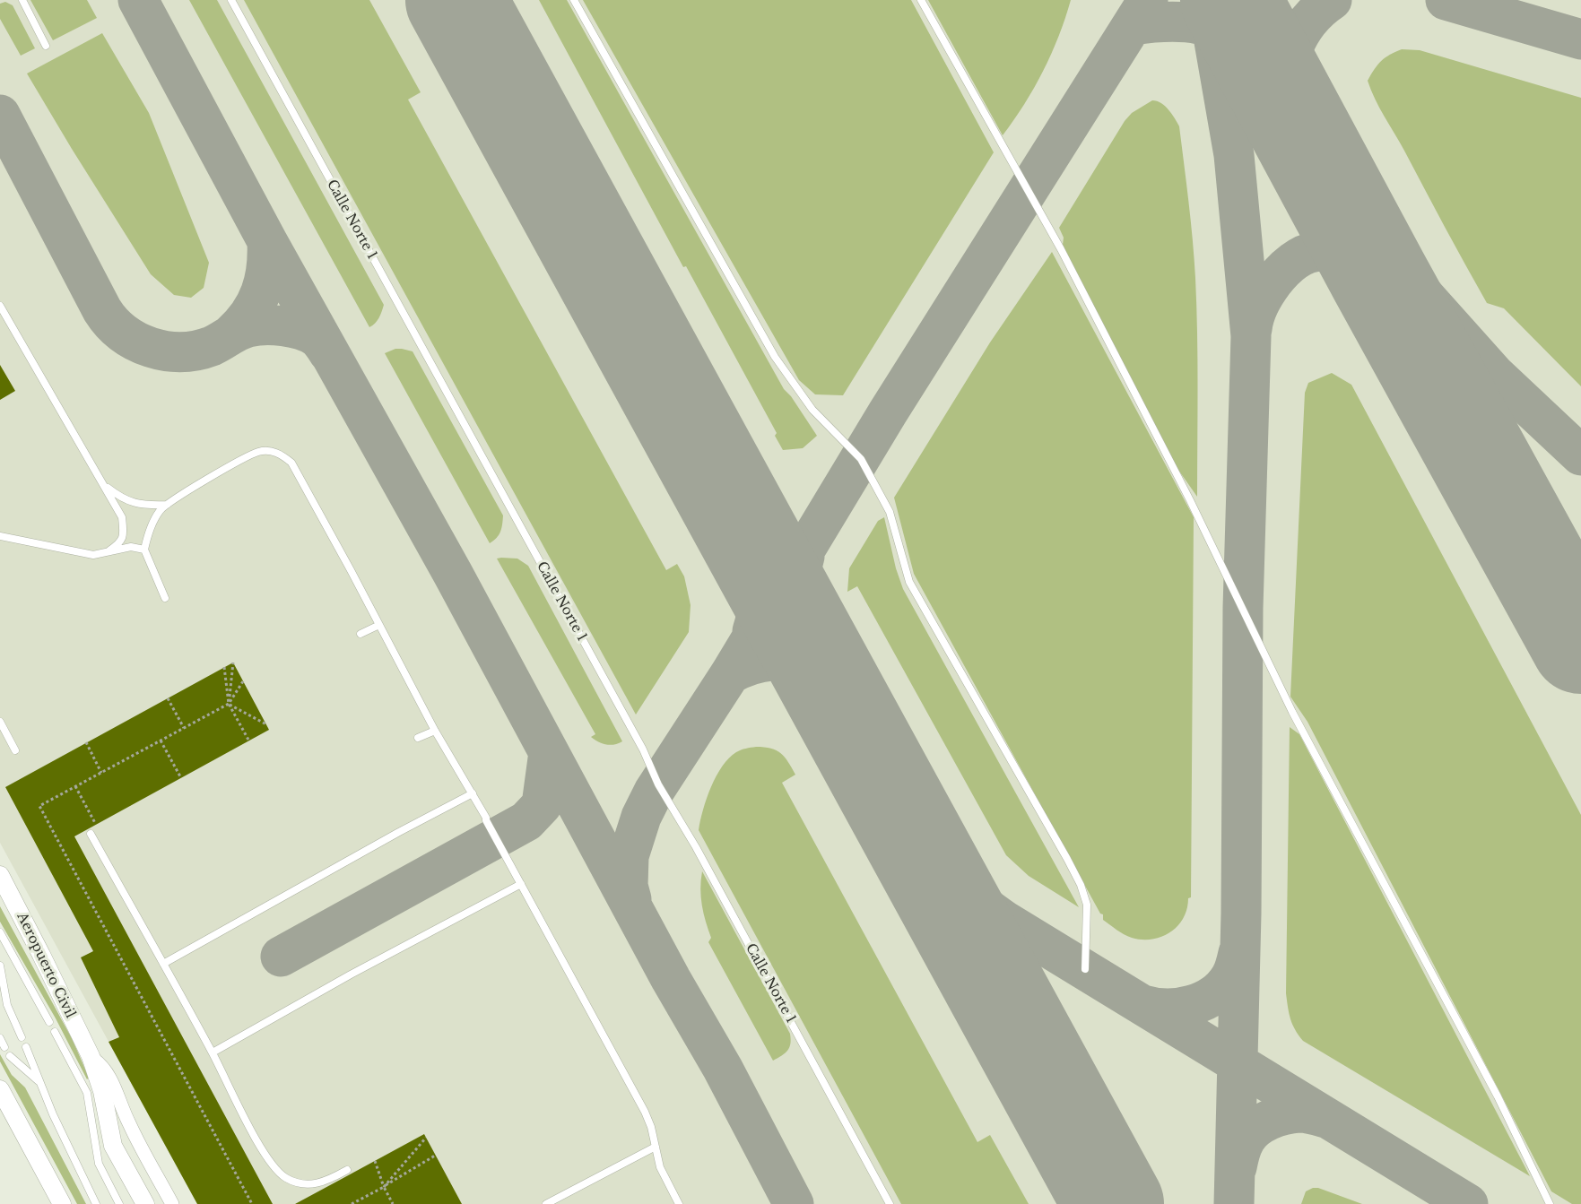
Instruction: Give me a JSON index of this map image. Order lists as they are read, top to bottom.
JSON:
{
  "streets": {
    "street": ["Aeropuerto Civil"],
    "lane": ["Calle Norte 1"]
  }
}
